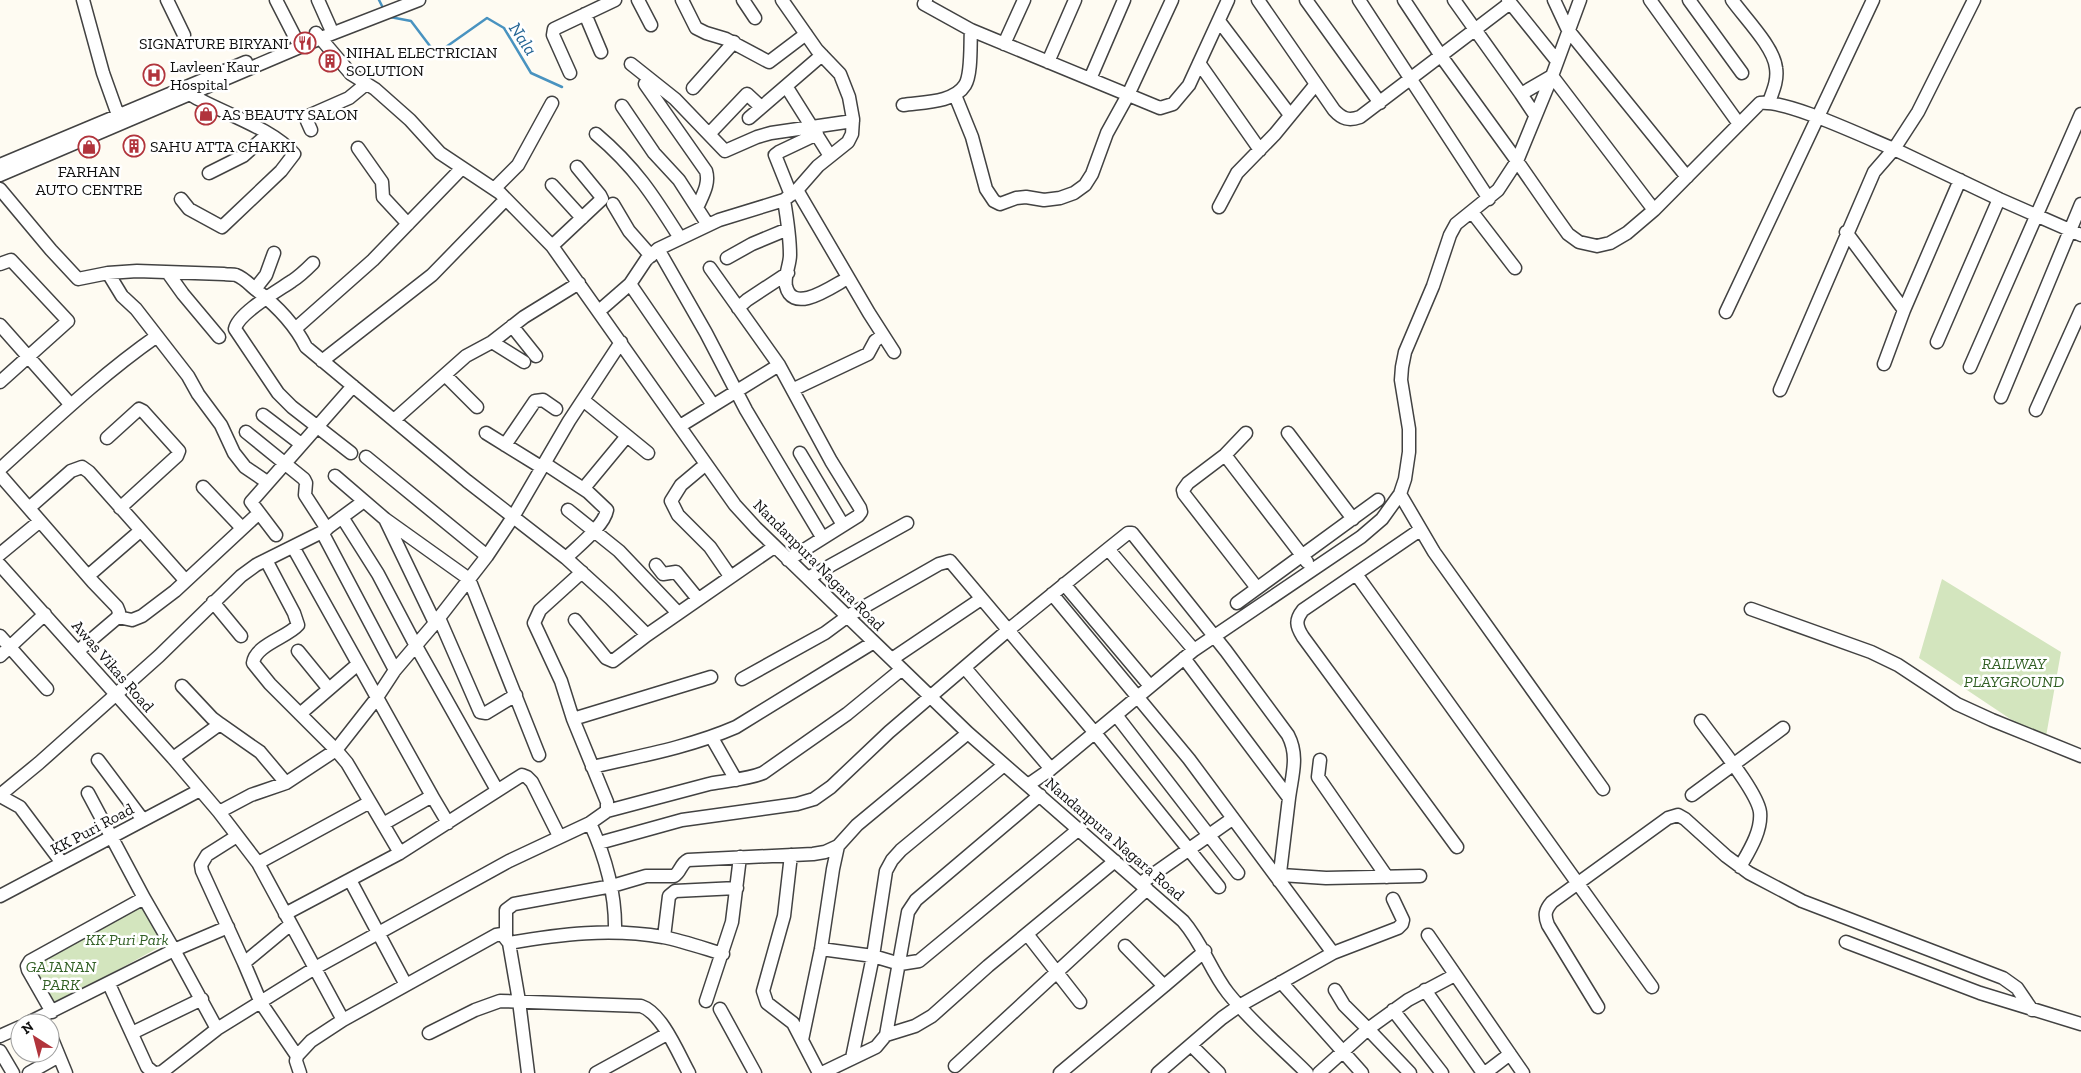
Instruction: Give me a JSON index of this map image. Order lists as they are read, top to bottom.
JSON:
{
  "streets": {
    "street": ["Nandanpura Nagara Road", "Awas Vikas Road", "KK Puri Road"]
  },
  "crossings": [
    ["Awas Vikas Road", "KK Puri Road"]
  ],
  "water": ["Nala"],
  "parks": ["RAILWAY PLAYGROUND", "KK Puri Park", "GAJANAN PARK"],
  "places": {
    "restaurant": ["SIGNATURE BIRYANI"],
    "building": ["NIHAL ELECTRICIAN SOLUTION", "SAHU ATTA CHAKKI"],
    "hospital": ["Lavleen Kaur Hospital"],
    "shop": ["AS BEAUTY SALON", "FARHAN AUTO CENTRE"]
  },
  "north": "top left"
}
